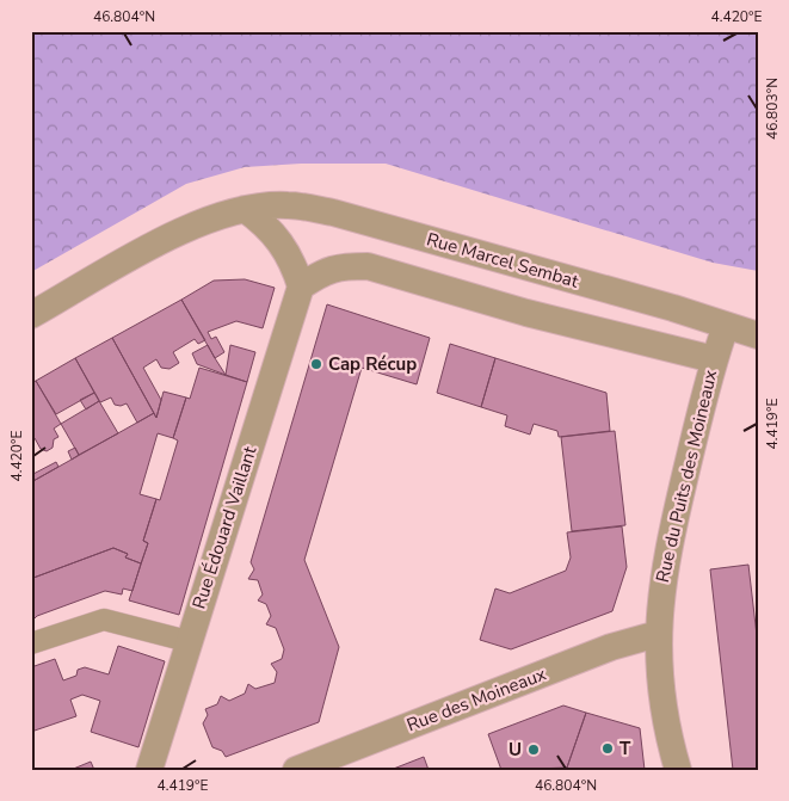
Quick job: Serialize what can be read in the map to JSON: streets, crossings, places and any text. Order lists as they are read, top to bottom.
{
  "streets": {
    "street": [
      "Rue Marcel Sembat",
      "Rue du Puits des Moineaux",
      "Rue Édouard Vaillant",
      "Rue des Moineaux"
    ]
  },
  "crossings": [
    ["Rue Marcel Sembat", "Rue du Puits des Moineaux"],
    ["Rue du Puits des Moineaux", "Rue des Moineaux"]
  ],
  "places": ["Cap Récup", "T", "U"],
  "coordinates": [
    "46.804°N",
    "4.420°E",
    "46.803°N",
    "4.419°E"
  ]
}
